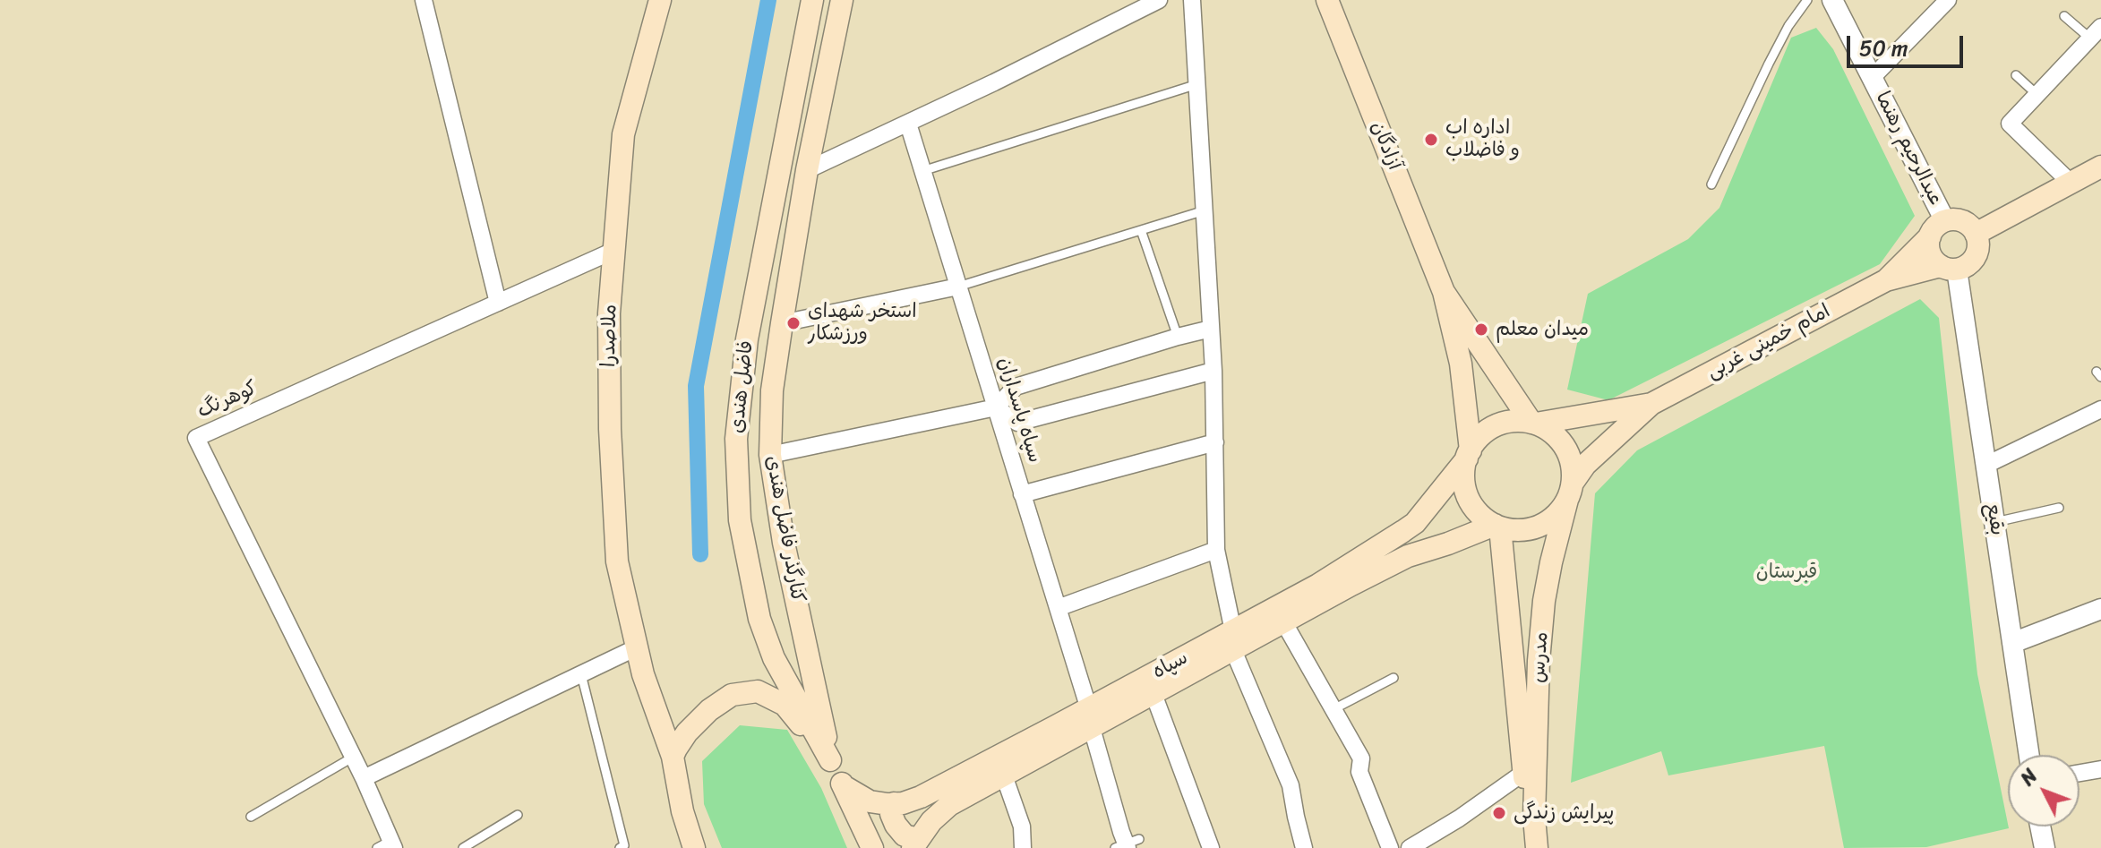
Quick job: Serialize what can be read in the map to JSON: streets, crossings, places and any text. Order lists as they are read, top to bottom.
{
  "streets": {
    "main road": [
      "آزادگان",
      "ملاصدرا",
      "امام خمینی غربی",
      "فاضل هندی",
      "کنارگذر فاضل هندی",
      "مدرس",
      "سپاه"
    ],
    "street": [
      "عبدالرحیم رهنما",
      "کوهرنگ",
      "سپاه پاسداران",
      "بقیع"
    ]
  },
  "crossings": [
    ["عبدالرحیم رهنما", "امام خمینی غربی"],
    ["عبدالرحیم رهنما", "بقیع"],
    ["ملاصدرا", "کوهرنگ"],
    ["امام خمینی غربی", "بقیع"],
    ["امام خمینی غربی", "مدرس"],
    ["امام خمینی غربی", "سپاه"],
    ["فاضل هندی", "کنارگذر فاضل هندی"],
    ["سپاه پاسداران", "سپاه"],
    ["مدرس", "سپاه"]
  ],
  "parks": ["قبرستان"],
  "places": [
    "اداره اب و فاضلاب",
    "استخر شهدای ورزشکار",
    "میدان معلم",
    "پیرایش زندگی"
  ],
  "scale_bar": "50 m",
  "north": "top left"
}
